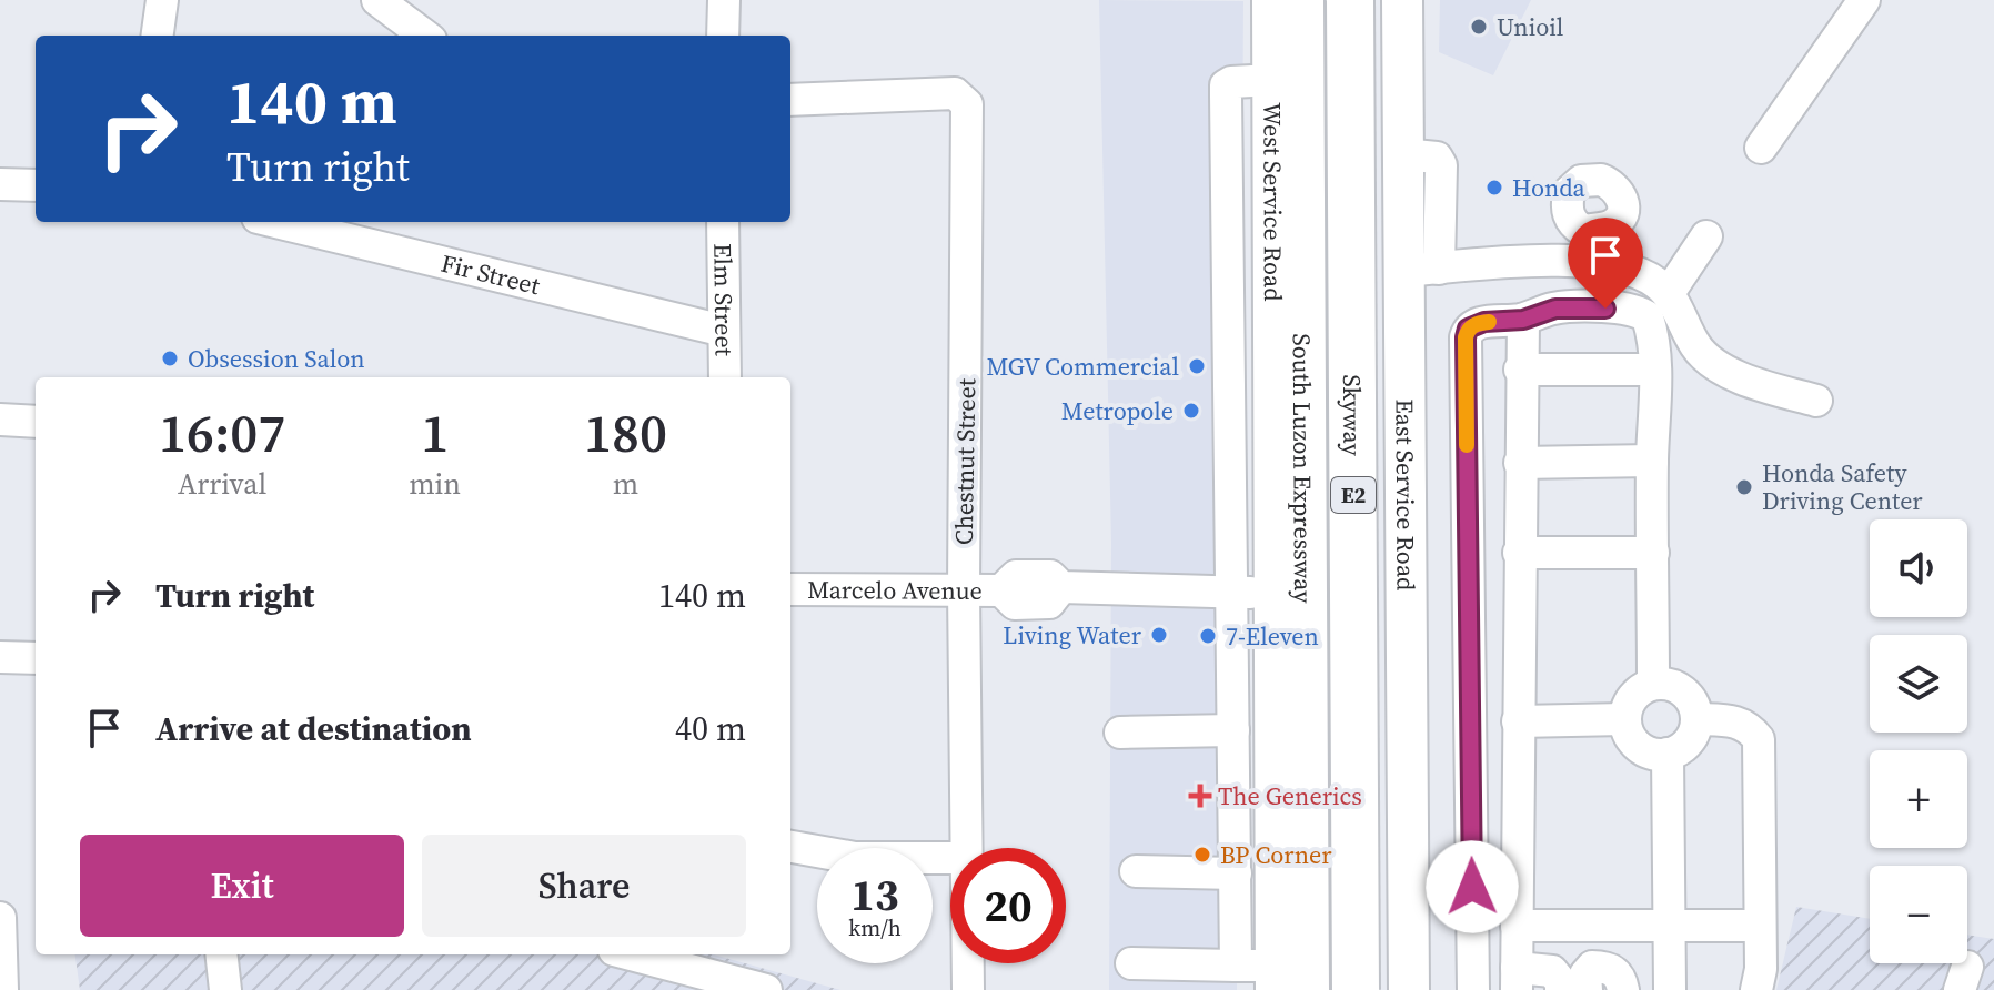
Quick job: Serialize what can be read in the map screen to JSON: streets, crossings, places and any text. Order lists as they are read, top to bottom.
{
  "streets": {
    "highway": ["Skyway", "South Luzon Expressway", "E2"],
    "main road": ["West Service Road", "East Service Road"],
    "street": [
      "Fir Street",
      "Elm Street",
      "Chestnut Street",
      "Marcelo Avenue"
    ]
  },
  "crossings": [
    ["West Service Road", "South Luzon Expressway"],
    ["West Service Road", "Marcelo Avenue"],
    ["Fir Street", "Elm Street"],
    ["Chestnut Street", "Marcelo Avenue"],
    ["South Luzon Expressway", "Marcelo Avenue"],
    ["E2", "Marcelo Avenue"]
  ],
  "places": {
    "other": [
      "Unioil",
      "Honda",
      "Obsession Salon",
      "MGV Commercial",
      "Metropole",
      "Honda Safety Driving Center",
      "Living Water",
      "7-Eleven",
      "BP Corner"
    ],
    "health": ["The Generics"]
  },
  "page": {
    "turn": ["140 m", "Turn right"],
    "eta": [
      "16:07",
      "Arrival",
      "1",
      "min",
      "180",
      "m"
    ],
    "map_buttons": ["+", "−"],
    "list": [
      {
        "name": "Turn right",
        "value": "140 m"
      },
      {
        "name": "Arrive at destination",
        "value": "40 m"
      }
    ],
    "buttons": ["Exit", "Share"],
    "speed": "13 km/h",
    "limit": "20"
  }
}
